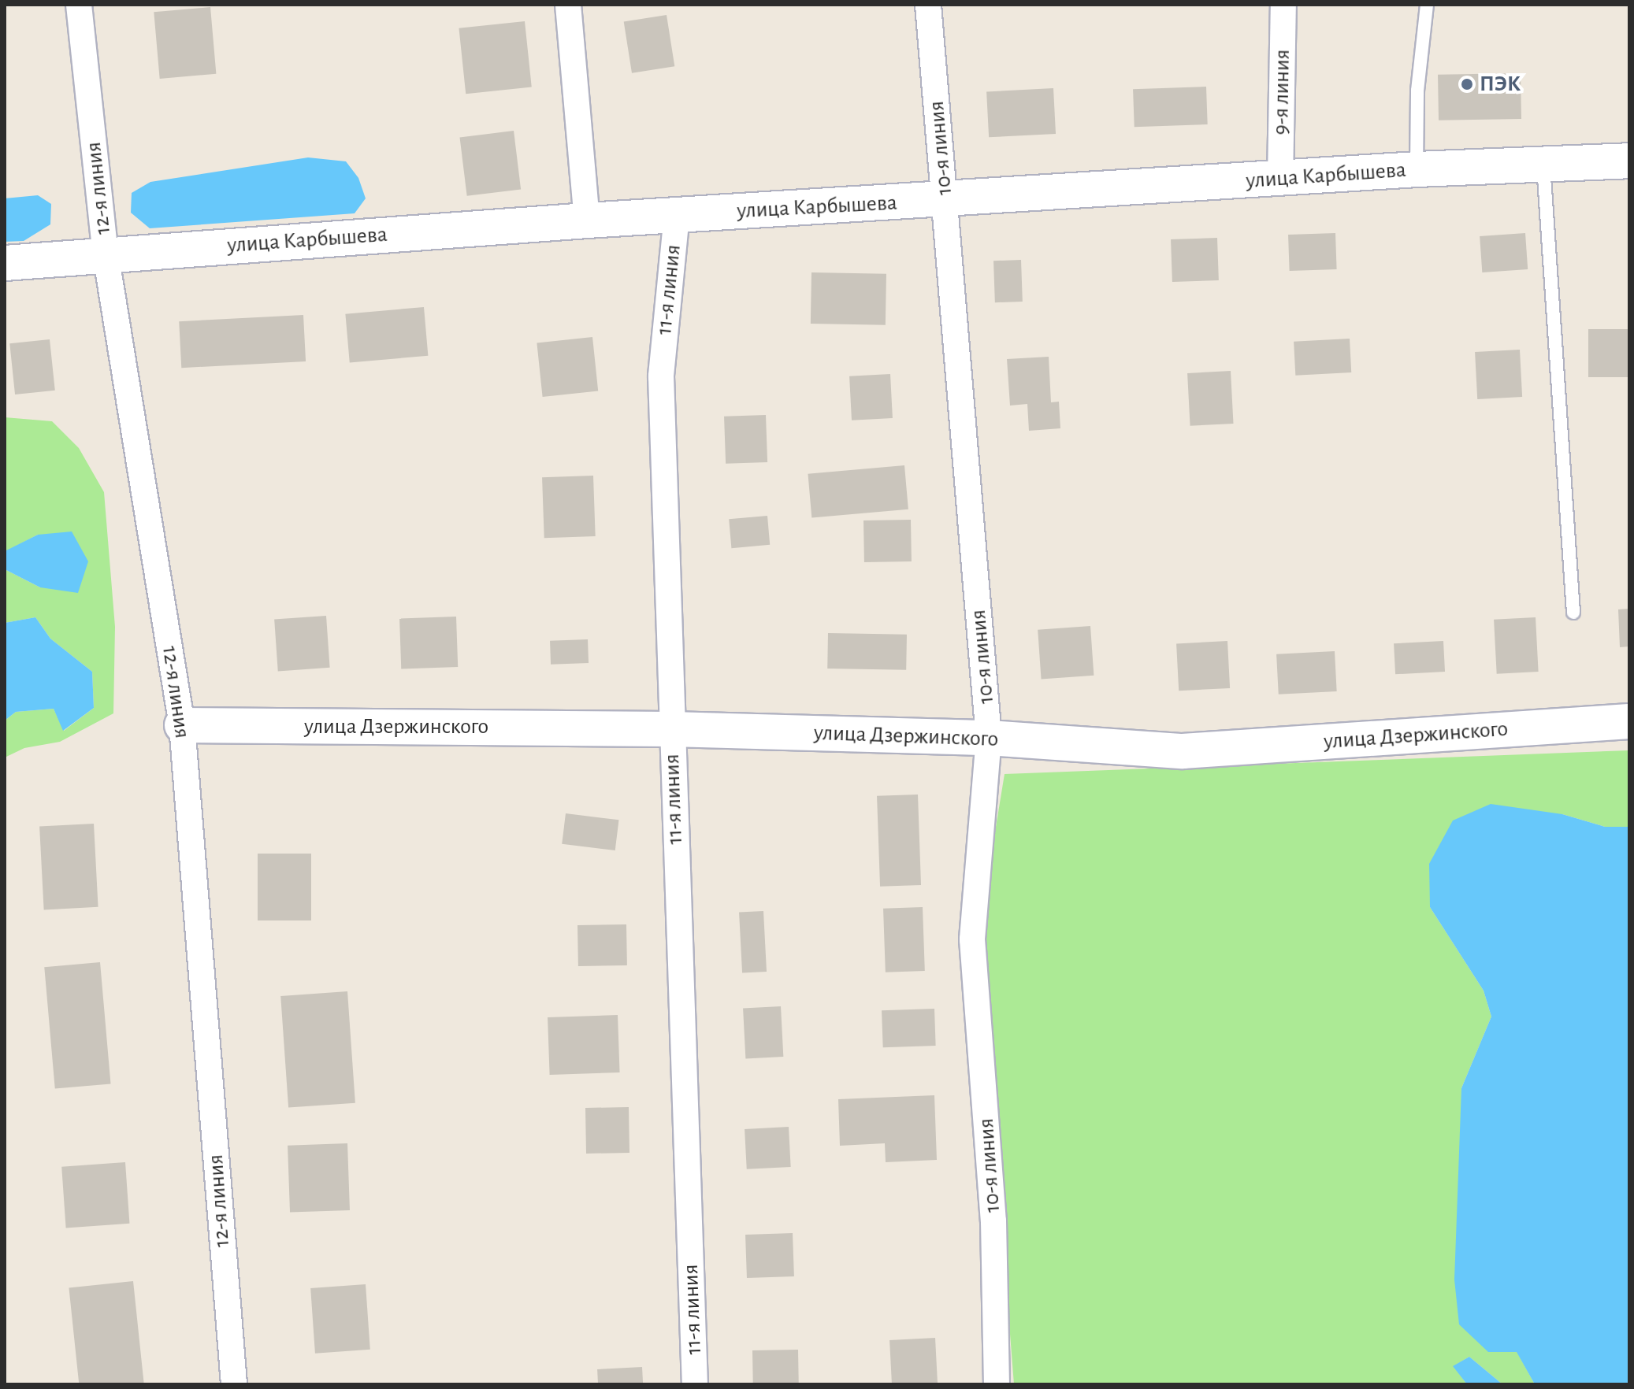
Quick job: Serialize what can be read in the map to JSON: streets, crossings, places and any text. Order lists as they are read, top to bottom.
{
  "streets": {
    "main road": ["улица Карбышева", "улица Дзержинского"],
    "street": [
      "9-я линия",
      "10-я линия",
      "12-я линия",
      "11-я линия"
    ]
  },
  "crossings": [
    ["9-я линия", "улица Карбышева"],
    ["10-я линия", "улица Карбышева"],
    ["10-я линия", "улица Дзержинского"],
    ["улица Карбышева", "12-я линия"],
    ["улица Карбышева", "11-я линия"],
    ["12-я линия", "улица Дзержинского"],
    ["11-я линия", "улица Дзержинского"]
  ],
  "places": ["ПЭК"]
}
